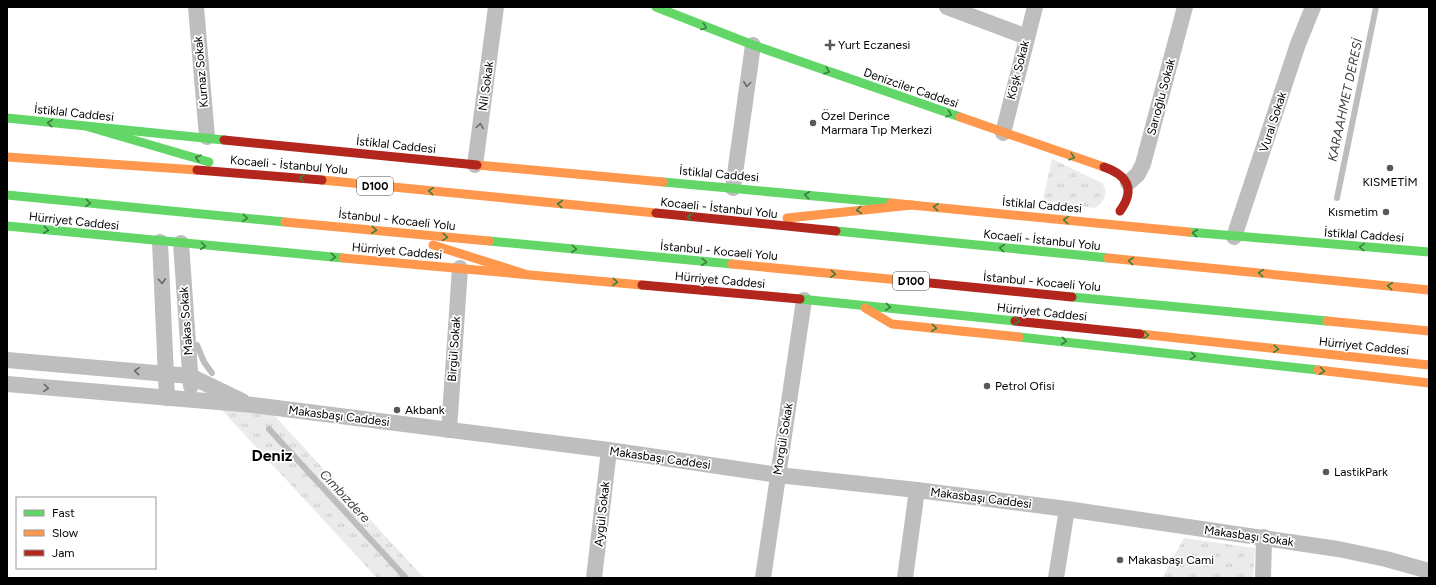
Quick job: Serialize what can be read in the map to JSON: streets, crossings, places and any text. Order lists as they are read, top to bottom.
{
  "streets": {
    "main road": [
      "Denizciler Caddesi",
      "İstiklal Caddesi",
      "Kocaeli - İstanbul Yolu",
      "D100",
      "İstanbul - Kocaeli Yolu",
      "Hürriyet Caddesi"
    ],
    "street": [
      "Köşk Sokak",
      "Kurnaz Sokak",
      "Nil Sokak",
      "Sarıoğlu Sokak",
      "Vural Sokak",
      "Makas Sokak",
      "Birgül Sokak",
      "Makasbaşı Caddesi",
      "Morgül Sokak",
      "Aygül Sokak",
      "Makasbaşı Sokak"
    ]
  },
  "crossings": [
    ["Köşk Sokak", "Denizciler Caddesi"],
    ["Kurnaz Sokak", "İstiklal Caddesi"],
    ["Nil Sokak", "İstiklal Caddesi"],
    ["Denizciler Caddesi", "Sarıoğlu Sokak"],
    ["İstiklal Caddesi", "Vural Sokak"],
    ["Hürriyet Caddesi", "Makas Sokak"],
    ["Hürriyet Caddesi", "Birgül Sokak"],
    ["Hürriyet Caddesi", "Morgül Sokak"],
    ["Makas Sokak", "Makasbaşı Caddesi"],
    ["Birgül Sokak", "Makasbaşı Caddesi"],
    ["Makasbaşı Caddesi", "Morgül Sokak"],
    ["Makasbaşı Caddesi", "Aygül Sokak"],
    ["Makasbaşı Caddesi", "Makasbaşı Sokak"]
  ],
  "one_way": [
    "Nil Sokak",
    "Denizciler Caddesi",
    "İstiklal Caddesi",
    "Kocaeli - İstanbul Yolu"
  ],
  "districts": ["Deniz"],
  "water": ["KARAAHMET DERESİ", "Cımbızdere"],
  "places": {
    "health": ["Yurt Eczanesi"],
    "other": [
      "Özel Derince Marmara Tıp Merkezi",
      "KISMETİM",
      "Kısmetim",
      "Petrol Ofisi",
      "Akbank",
      "LastikPark",
      "Makasbaşı Cami"
    ]
  },
  "legend": ["Fast", "Slow", "Jam"]
}
